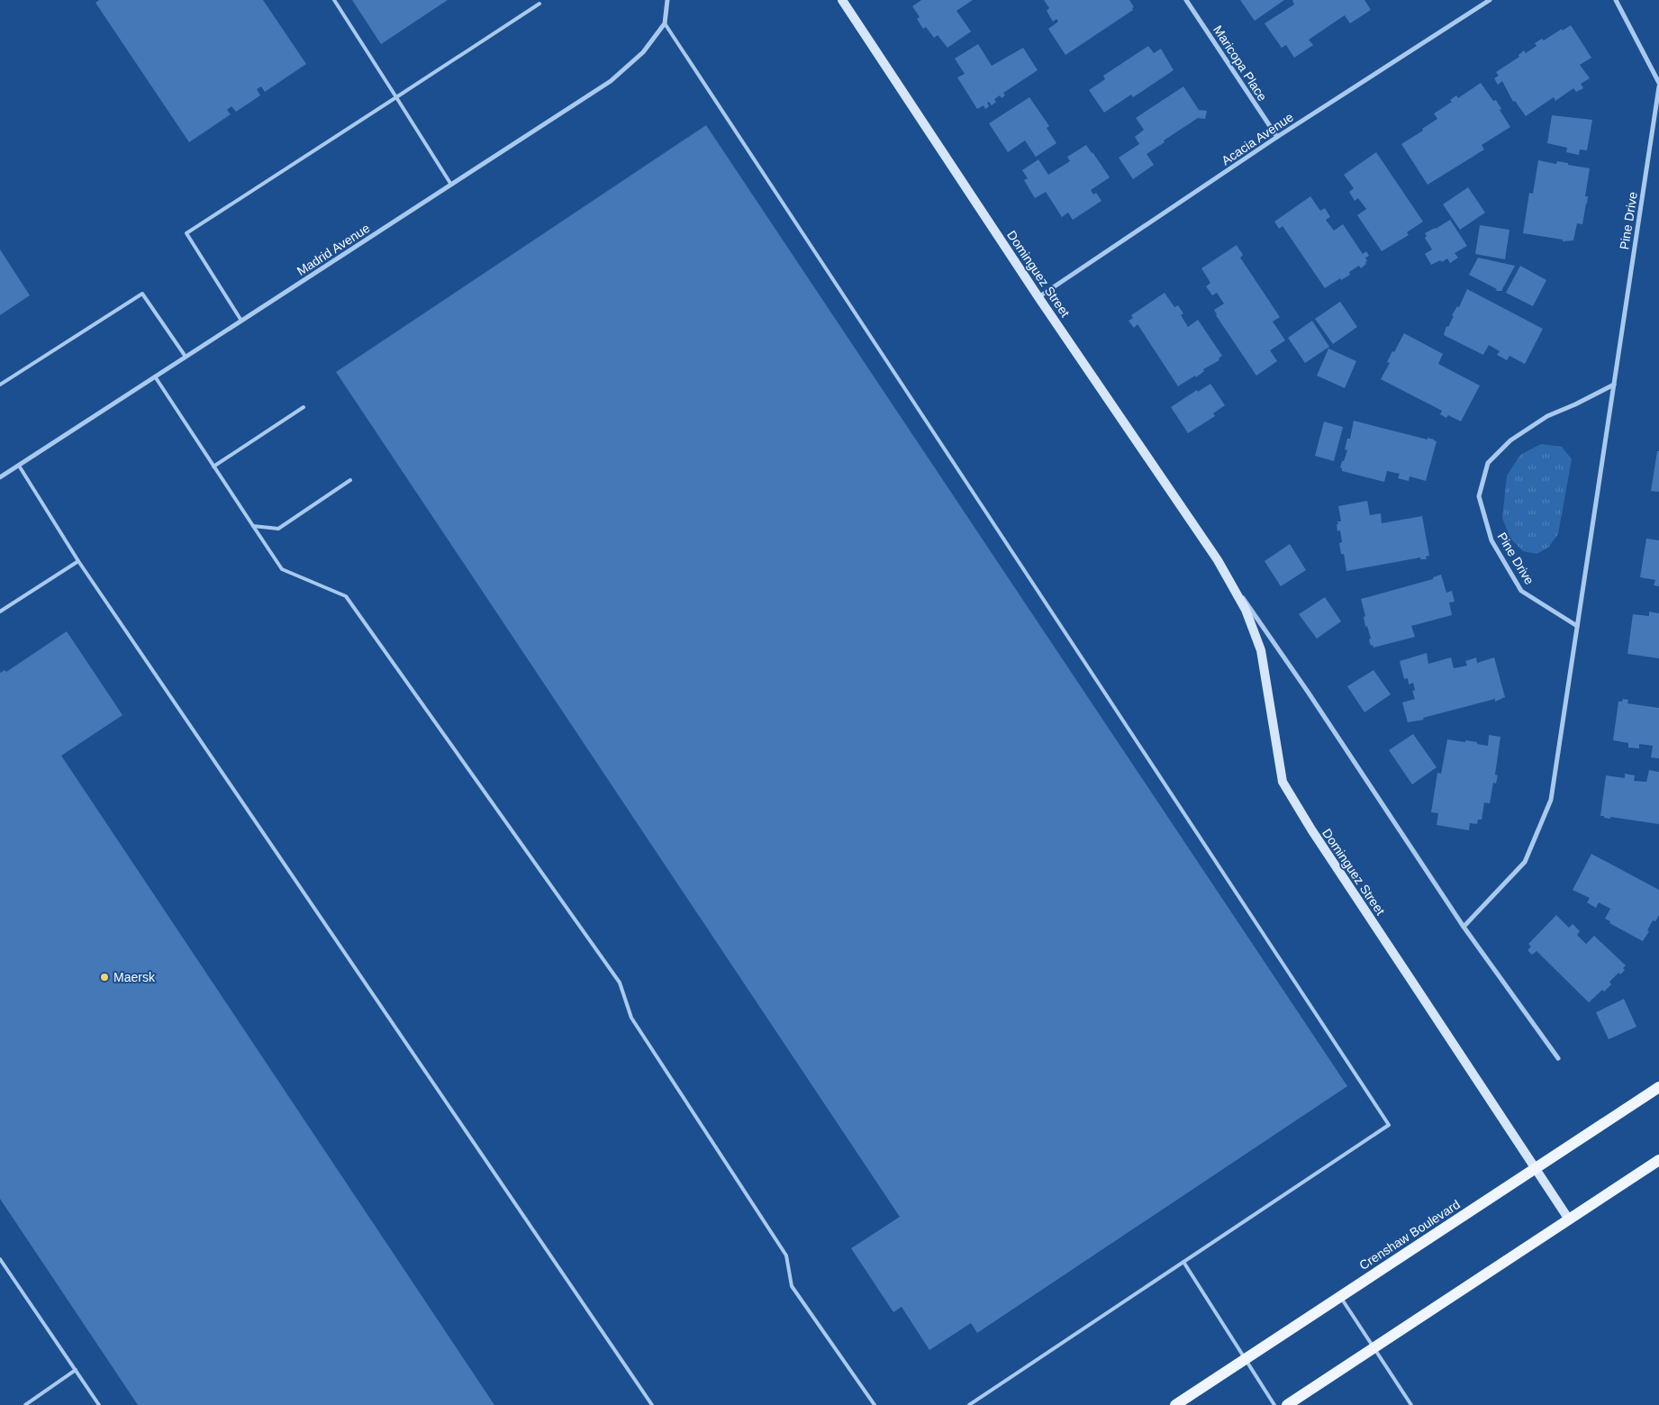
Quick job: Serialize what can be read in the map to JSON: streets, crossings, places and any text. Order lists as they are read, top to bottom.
{
  "streets": {
    "main road": ["Crenshaw Boulevard"],
    "street": [
      "Maricopa Place",
      "Acacia Avenue",
      "Pine Drive",
      "Madrid Avenue",
      "Dominguez Street"
    ]
  },
  "crossings": [
    ["Maricopa Place", "Acacia Avenue"],
    ["Acacia Avenue", "Dominguez Street"],
    ["Pine Drive", "Dominguez Street"],
    ["Dominguez Street", "Crenshaw Boulevard"]
  ],
  "places": ["Maersk"]
}
